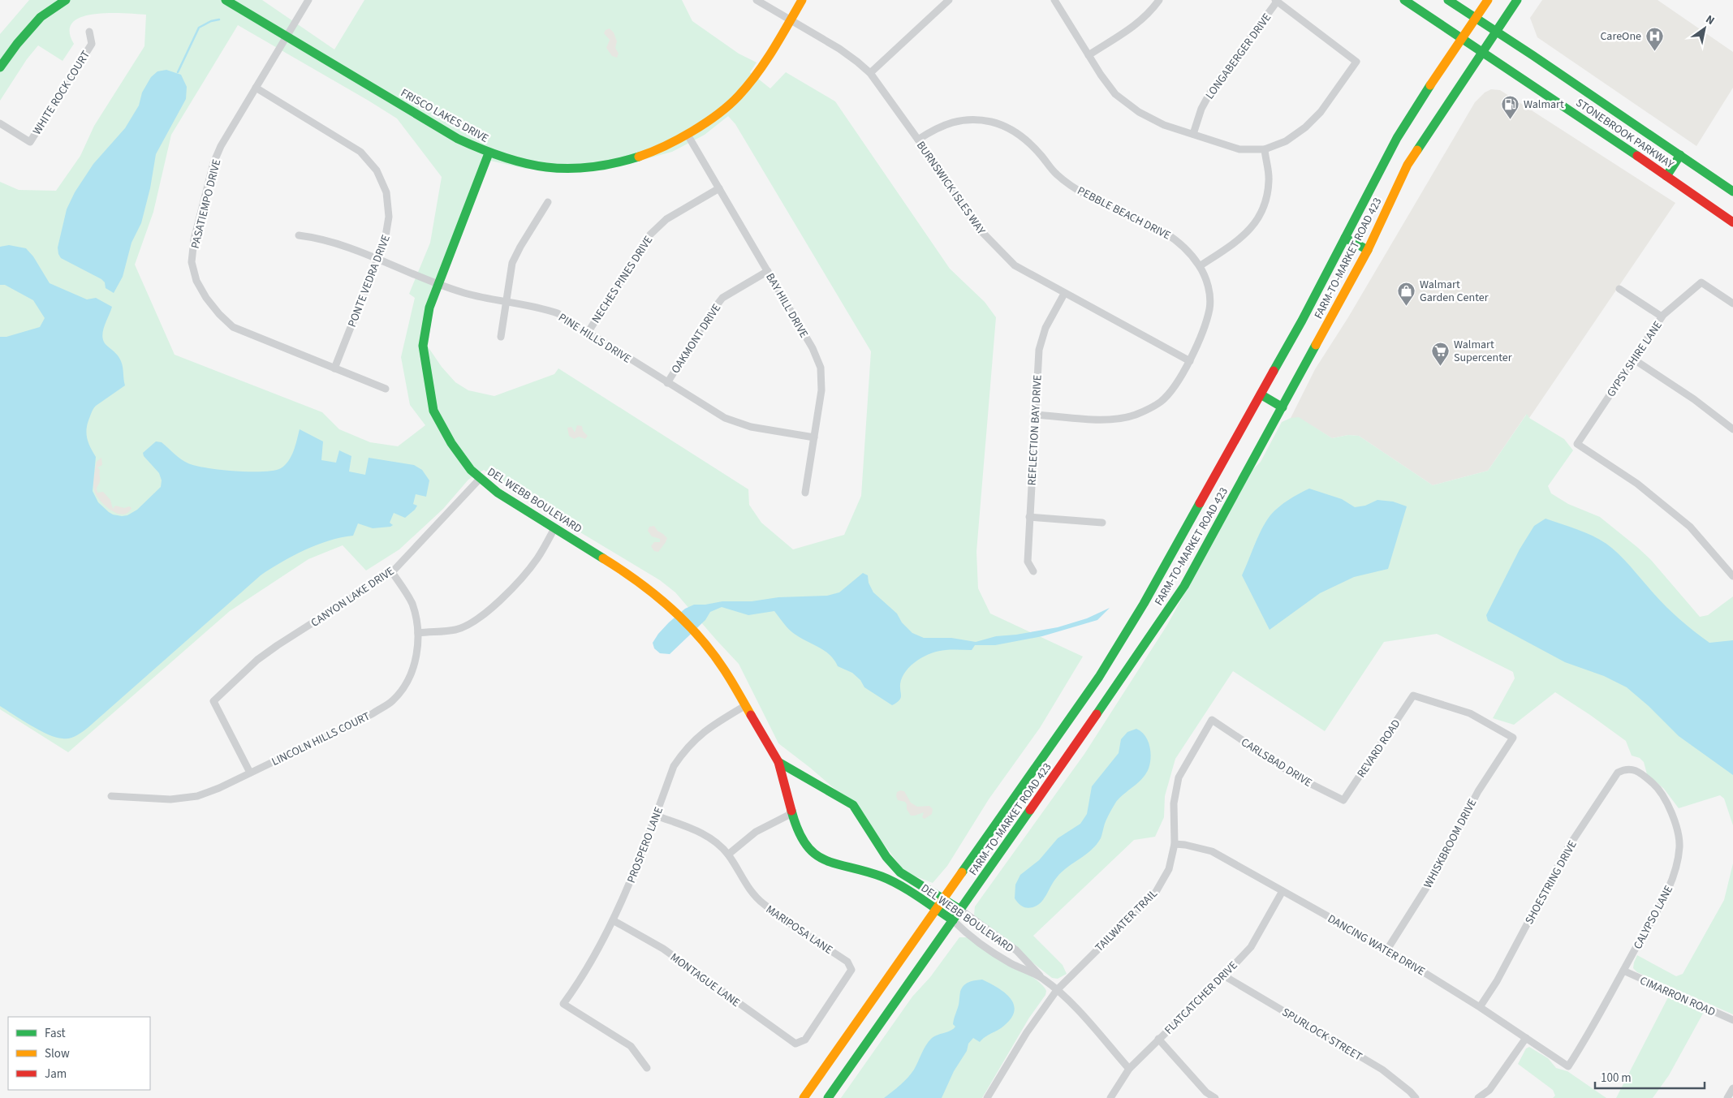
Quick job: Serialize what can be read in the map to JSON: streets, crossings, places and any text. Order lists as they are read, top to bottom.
{
  "streets": {
    "main road": [
      "FRISCO LAKES DRIVE",
      "STONEBROOK PARKWAY",
      "FARM-TO-MARKET ROAD 423",
      "DEL WEBB BOULEVARD"
    ],
    "street": [
      "LONGABERGER DRIVE",
      "WHITE ROCK COURT",
      "BURNSWICK ISLES WAY",
      "PASATIEMPO DRIVE",
      "PEBBLE BEACH DRIVE",
      "NECHES PINES DRIVE",
      "PONTE VEDRA DRIVE",
      "BAY HILL DRIVE",
      "PINE HILLS DRIVE",
      "OAKMONT DRIVE",
      "GYPSY SHIRE LANE",
      "REFLECTION BAY DRIVE",
      "CANYON LAKE DRIVE",
      "LINCOLN HILLS COURT",
      "REVARD ROAD",
      "CARLSBAD DRIVE",
      "WHISKBROOM DRIVE",
      "PROSPERO LANE",
      "SHOESTRING DRIVE",
      "CALYPSO LANE",
      "TAILWATER TRAIL",
      "MARIPOSA LANE",
      "DANCING WATER DRIVE",
      "MONTAGUE LANE",
      "CIMARRON ROAD",
      "FLATCATCHER DRIVE",
      "SPURLOCK STREET"
    ]
  },
  "crossings": [
    ["FRISCO LAKES DRIVE", "BURNSWICK ISLES WAY"],
    ["FRISCO LAKES DRIVE", "PASATIEMPO DRIVE"],
    ["FRISCO LAKES DRIVE", "BAY HILL DRIVE"],
    ["FRISCO LAKES DRIVE", "DEL WEBB BOULEVARD"],
    ["STONEBROOK PARKWAY", "FARM-TO-MARKET ROAD 423"],
    ["BURNSWICK ISLES WAY", "PEBBLE BEACH DRIVE"],
    ["BURNSWICK ISLES WAY", "REFLECTION BAY DRIVE"],
    ["PASATIEMPO DRIVE", "PONTE VEDRA DRIVE"],
    ["PEBBLE BEACH DRIVE", "REFLECTION BAY DRIVE"],
    ["FARM-TO-MARKET ROAD 423", "DEL WEBB BOULEVARD"],
    ["NECHES PINES DRIVE", "BAY HILL DRIVE"],
    ["NECHES PINES DRIVE", "PINE HILLS DRIVE"],
    ["PONTE VEDRA DRIVE", "PINE HILLS DRIVE"],
    ["BAY HILL DRIVE", "PINE HILLS DRIVE"],
    ["BAY HILL DRIVE", "OAKMONT DRIVE"],
    ["PINE HILLS DRIVE", "OAKMONT DRIVE"],
    ["PINE HILLS DRIVE", "DEL WEBB BOULEVARD"],
    ["DEL WEBB BOULEVARD", "CANYON LAKE DRIVE"],
    ["DEL WEBB BOULEVARD", "PROSPERO LANE"],
    ["DEL WEBB BOULEVARD", "TAILWATER TRAIL"],
    ["DEL WEBB BOULEVARD", "FLATCATCHER DRIVE"],
    ["CANYON LAKE DRIVE", "LINCOLN HILLS COURT"],
    ["REVARD ROAD", "CARLSBAD DRIVE"],
    ["REVARD ROAD", "WHISKBROOM DRIVE"],
    ["CARLSBAD DRIVE", "TAILWATER TRAIL"],
    ["WHISKBROOM DRIVE", "DANCING WATER DRIVE"],
    ["PROSPERO LANE", "MARIPOSA LANE"],
    ["PROSPERO LANE", "MONTAGUE LANE"],
    ["SHOESTRING DRIVE", "CALYPSO LANE"],
    ["SHOESTRING DRIVE", "DANCING WATER DRIVE"],
    ["CALYPSO LANE", "DANCING WATER DRIVE"],
    ["CALYPSO LANE", "CIMARRON ROAD"],
    ["TAILWATER TRAIL", "DANCING WATER DRIVE"],
    ["MARIPOSA LANE", "MONTAGUE LANE"],
    ["DANCING WATER DRIVE", "FLATCATCHER DRIVE"],
    ["FLATCATCHER DRIVE", "SPURLOCK STREET"]
  ],
  "places": {
    "hospital": ["CareOne"],
    "fuel station": ["Walmart"],
    "shop": ["Walmart Garden Center"],
    "supermarket": ["Walmart Supercenter"]
  },
  "legend": ["Fast", "Slow", "Jam"],
  "scale_bar": "100 m",
  "north": "top right"
}
